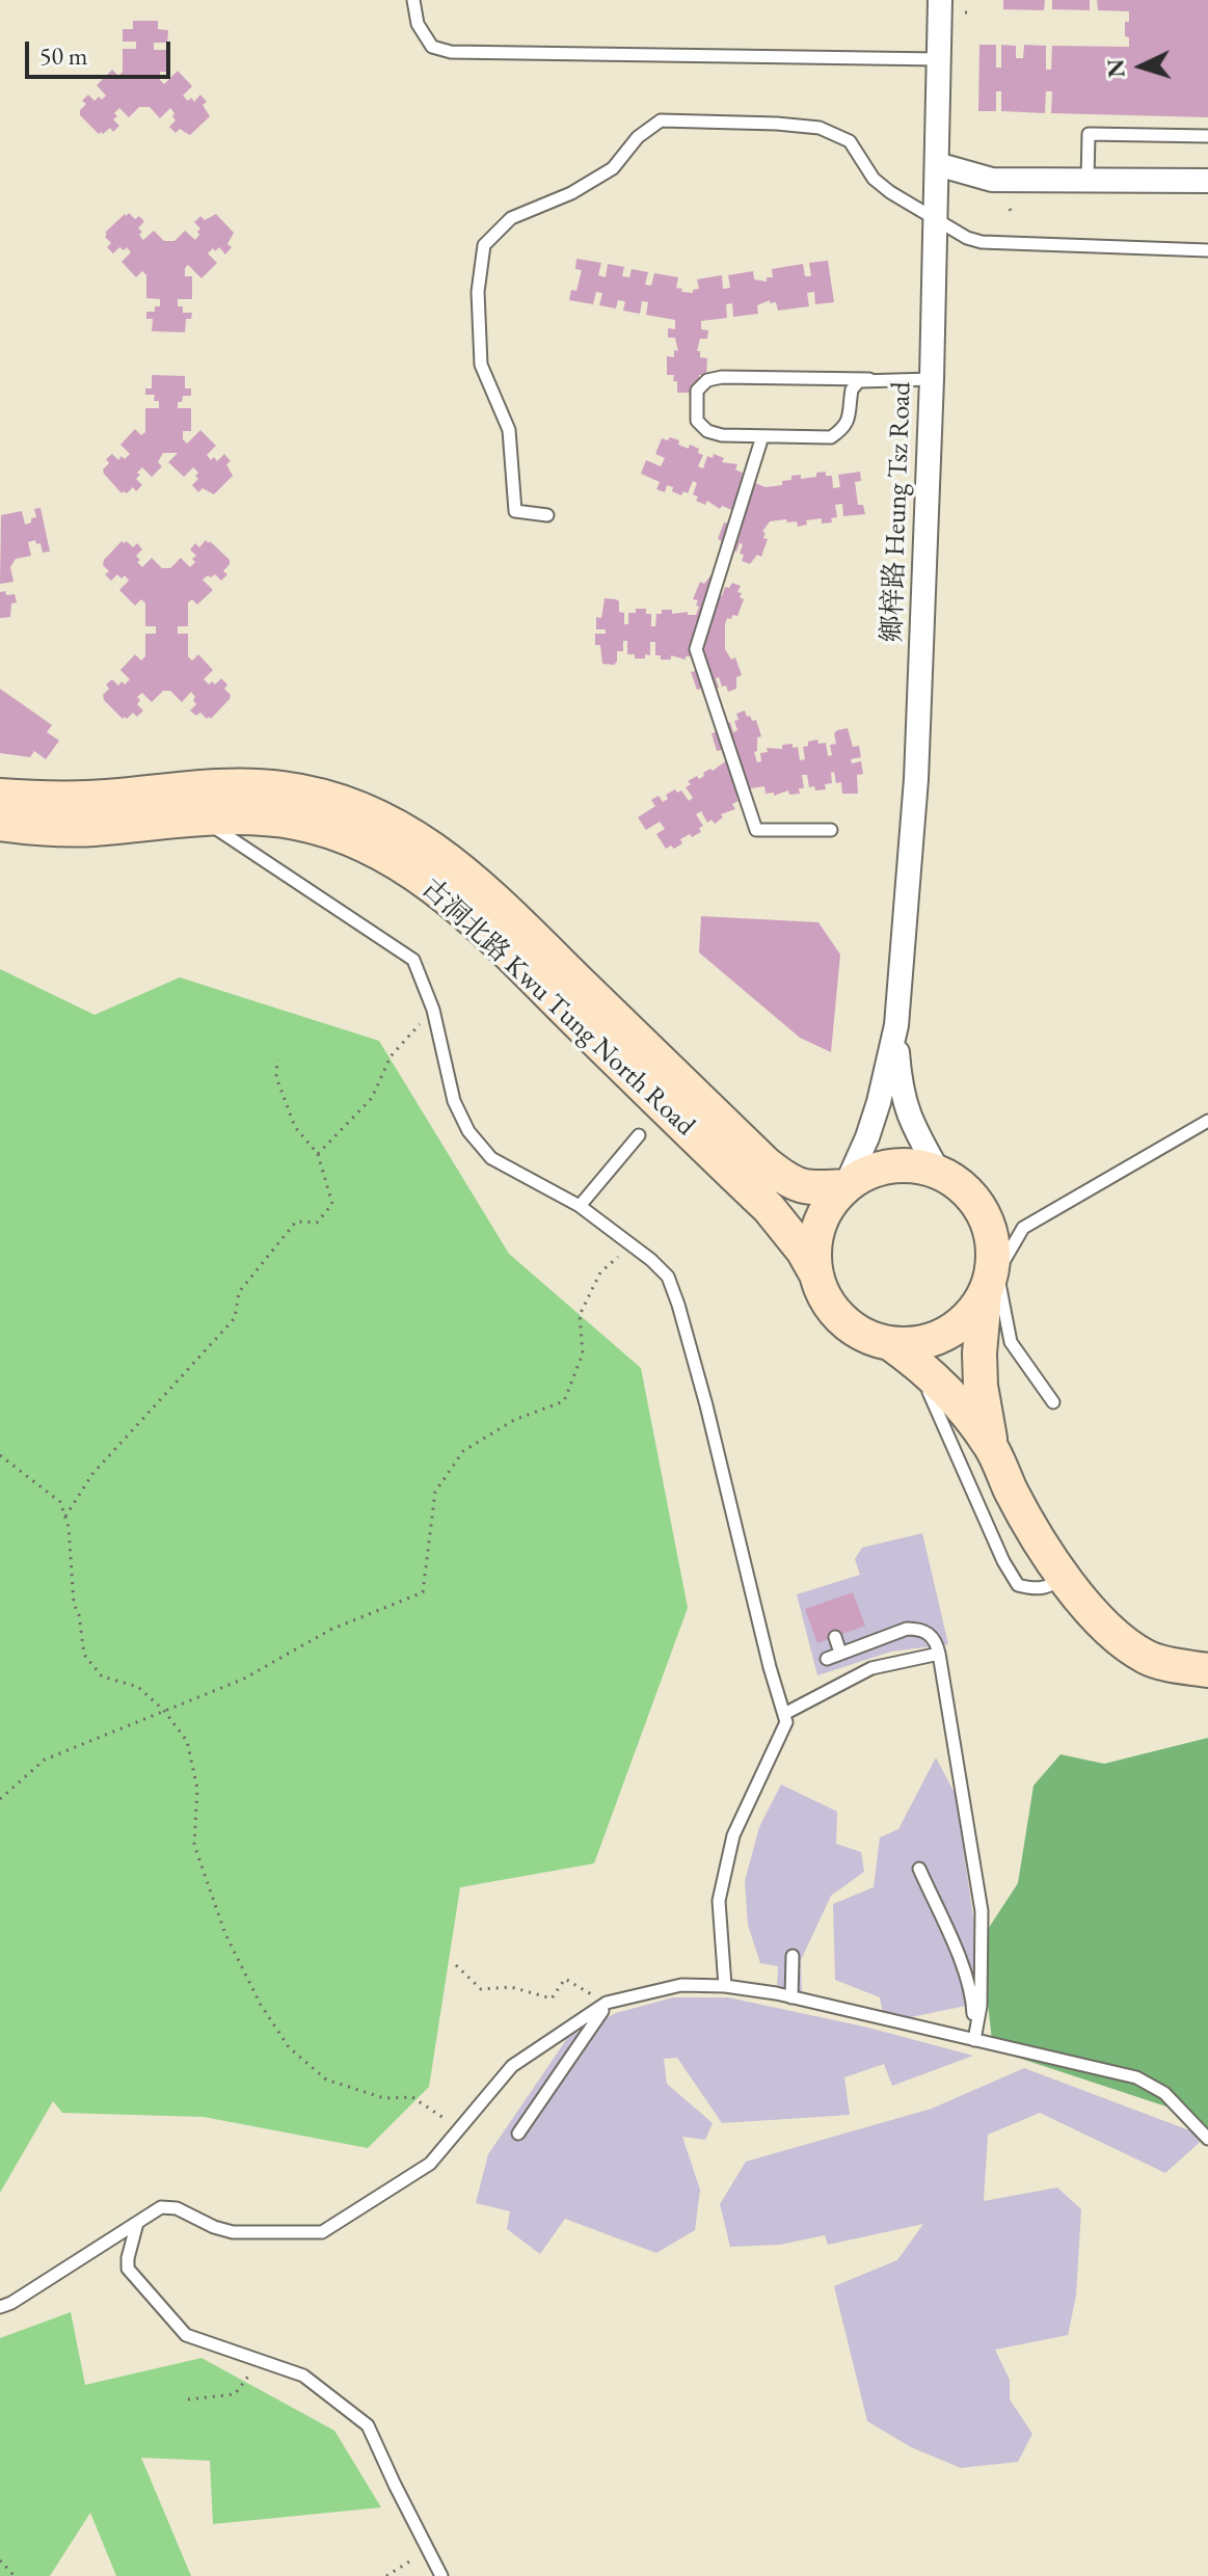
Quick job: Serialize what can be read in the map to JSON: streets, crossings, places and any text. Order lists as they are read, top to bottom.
{
  "streets": {
    "main road": ["古洞北路 Kwu Tung North Road"],
    "street": ["鄉梓路 Heung Tsz Road"]
  },
  "crossings": [
    ["鄉梓路 Heung Tsz Road", "古洞北路 Kwu Tung North Road"]
  ],
  "scale_bar": "50 m",
  "north": "left"
}
